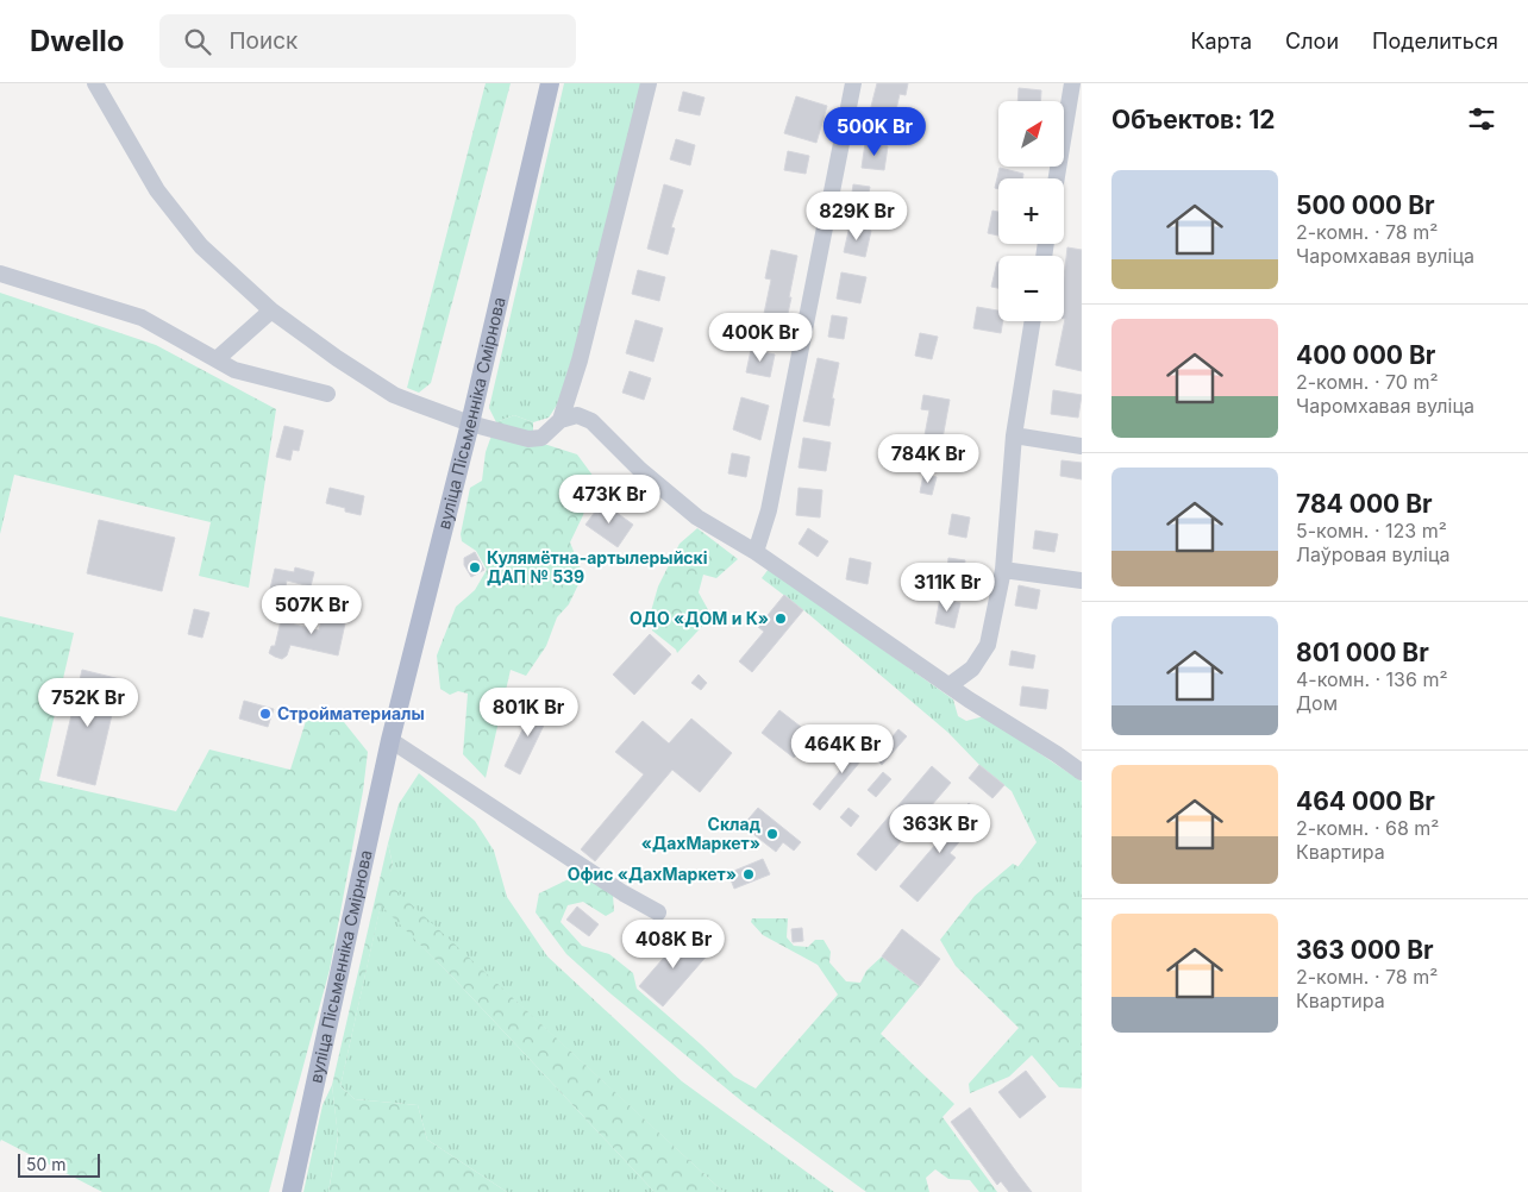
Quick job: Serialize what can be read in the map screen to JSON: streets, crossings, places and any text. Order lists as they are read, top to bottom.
{
  "streets": {
    "main road": ["вуліца Пісьменніка Смірнова"]
  },
  "places": [
    "Кулямётна-артылерыйскі ДАП № 539",
    "ОДО «ДОМ и К»",
    "Стройматериалы",
    "Склад «ДахМаркет»",
    "Офис «ДахМаркет»"
  ],
  "scale_bar": "50 m",
  "north": "top right",
  "page": {
    "header": "Dwello",
    "search": "Поиск",
    "nav": ["Карта", "Слои", "Поделиться"],
    "heading": "Объектов: 12",
    "map_buttons": ["+", "−"],
    "price": [
      "500K Br",
      "829K Br",
      "400K Br",
      "784K Br",
      "473K Br",
      "311K Br",
      "507K Br",
      "752K Br",
      "801K Br",
      "464K Br",
      "363K Br",
      "408K Br"
    ],
    "list": [
      {
        "name": "500 000 Br",
        "note": "2-комн. · 78 m² · Чаромхавая вуліца"
      },
      {
        "name": "400 000 Br",
        "note": "2-комн. · 70 m² · Чаромхавая вуліца"
      },
      {
        "name": "784 000 Br",
        "note": "5-комн. · 123 m² · Лаўровая вуліца"
      },
      {
        "name": "801 000 Br",
        "note": "4-комн. · 136 m² · Дом"
      },
      {
        "name": "464 000 Br",
        "note": "2-комн. · 68 m² · Квартира"
      },
      {
        "name": "363 000 Br",
        "note": "2-комн. · 78 m² · Квартира"
      }
    ],
    "scale": "50 m"
  }
}
